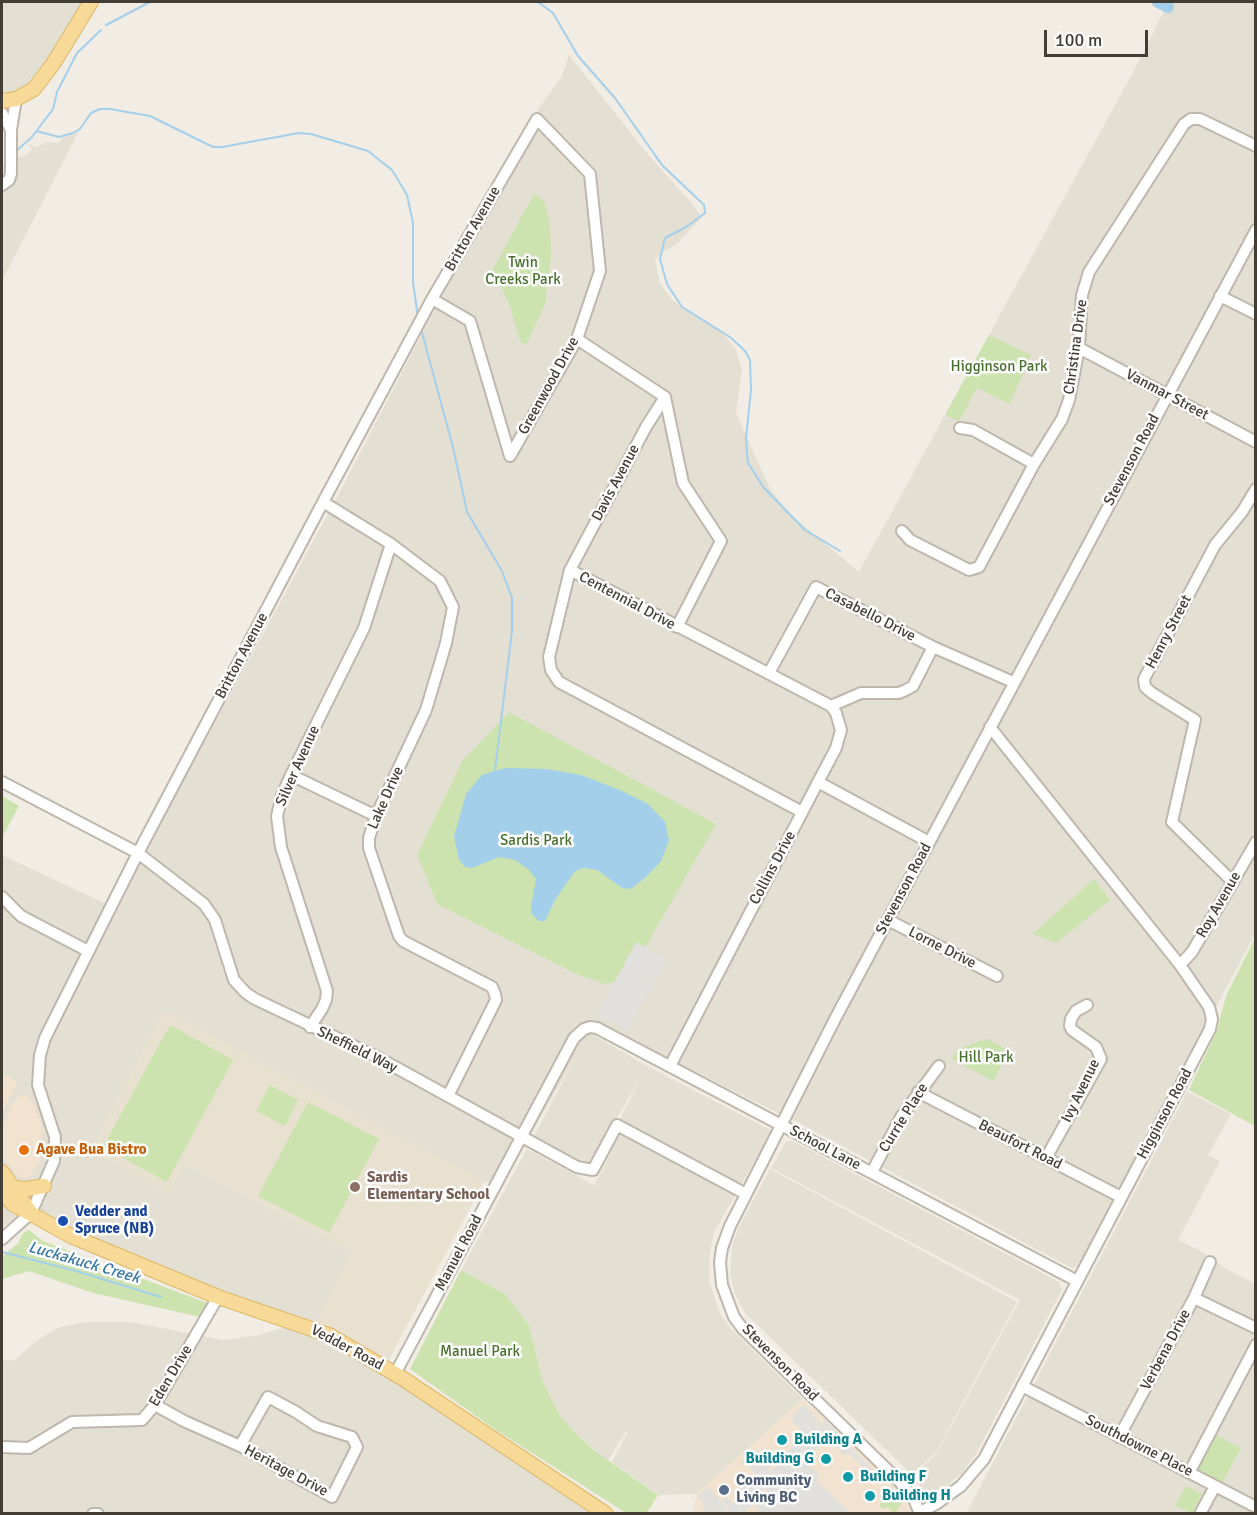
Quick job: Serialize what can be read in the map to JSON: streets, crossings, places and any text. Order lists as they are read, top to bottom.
{
  "streets": {
    "main road": ["Vedder Road"],
    "street": [
      "Britton Avenue",
      "Christina Drive",
      "Greenwood Drive",
      "Vanmar Street",
      "Stevenson Road",
      "Davis Avenue",
      "Centennial Drive",
      "Casabello Drive",
      "Henry Street",
      "Silver Avenue",
      "Lake Drive",
      "Collins Drive",
      "Roy Avenue",
      "Lorne Drive",
      "Sheffield Way",
      "Ivy Avenue",
      "Higginson Road",
      "Currie Place",
      "Beaufort Road",
      "School Lane",
      "Manuel Road",
      "Verbena Drive",
      "Eden Drive",
      "Southdowne Place",
      "Heritage Drive"
    ]
  },
  "crossings": [
    ["Britton Avenue", "Greenwood Drive"],
    ["Britton Avenue", "Lake Drive"],
    ["Britton Avenue", "Sheffield Way"],
    ["Britton Avenue", "Vedder Road"],
    ["Christina Drive", "Vanmar Street"],
    ["Vanmar Street", "Stevenson Road"],
    ["Stevenson Road", "Casabello Drive"],
    ["Stevenson Road", "Lorne Drive"],
    ["Stevenson Road", "Sheffield Way"],
    ["Stevenson Road", "Higginson Road"],
    ["Stevenson Road", "School Lane"],
    ["Davis Avenue", "Centennial Drive"],
    ["Centennial Drive", "Casabello Drive"],
    ["Centennial Drive", "Collins Drive"],
    ["Henry Street", "Roy Avenue"],
    ["Silver Avenue", "Lake Drive"],
    ["Silver Avenue", "Sheffield Way"],
    ["Lake Drive", "Sheffield Way"],
    ["Collins Drive", "School Lane"],
    ["Roy Avenue", "Higginson Road"],
    ["Sheffield Way", "Manuel Road"],
    ["Ivy Avenue", "Beaufort Road"],
    ["Higginson Road", "Beaufort Road"],
    ["Higginson Road", "School Lane"],
    ["Higginson Road", "Southdowne Place"],
    ["Currie Place", "Beaufort Road"],
    ["Currie Place", "School Lane"],
    ["School Lane", "Manuel Road"],
    ["Manuel Road", "Vedder Road"],
    ["Vedder Road", "Eden Drive"],
    ["Verbena Drive", "Southdowne Place"],
    ["Eden Drive", "Heritage Drive"]
  ],
  "water": ["Luckakuck Creek"],
  "parks": [
    "Twin Creeks Park",
    "Higginson Park",
    "Sardis Park",
    "Hill Park",
    "Manuel Park"
  ],
  "places": [
    "Agave Bua Bistro",
    "Sardis Elementary School",
    "Vedder and Spruce (NB)",
    "Building A",
    "Building G",
    "Building F",
    "Community Living BC",
    "Building H"
  ],
  "scale_bar": "100 m"
}
